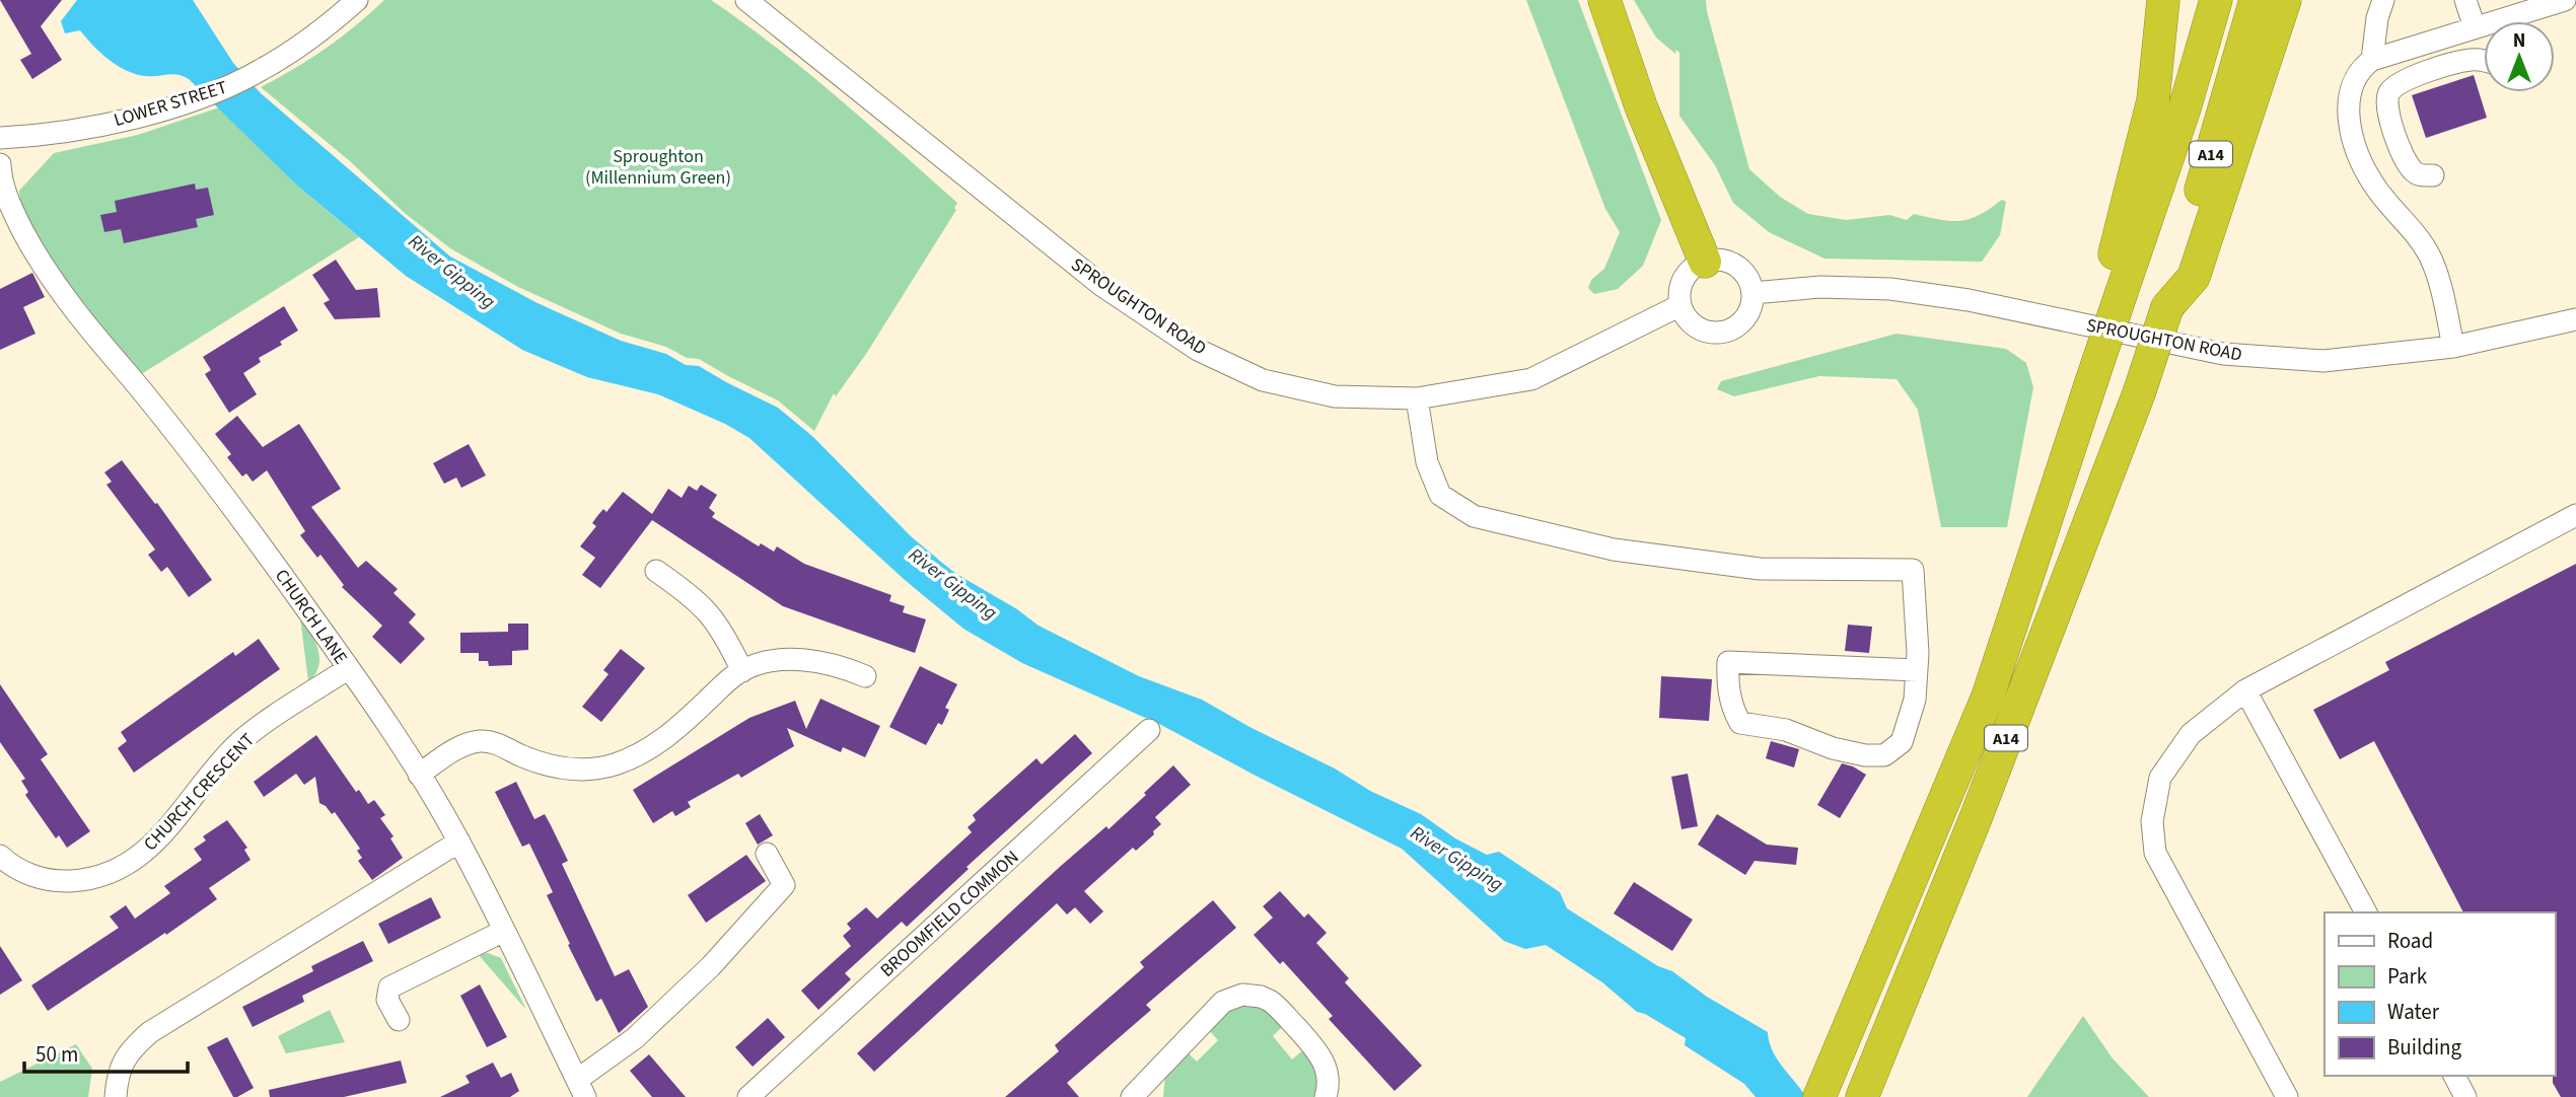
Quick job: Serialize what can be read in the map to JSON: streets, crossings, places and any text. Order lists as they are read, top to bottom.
{
  "streets": {
    "highway": ["A14"],
    "street": [
      "LOWER STREET",
      "SPROUGHTON ROAD",
      "CHURCH LANE",
      "CHURCH CRESCENT",
      "BROOMFIELD COMMON"
    ]
  },
  "crossings": [
    ["CHURCH LANE", "CHURCH CRESCENT"]
  ],
  "water": ["River Gipping"],
  "parks": ["Sproughton (Millennium Green)"],
  "legend": [
    "Road",
    "Park",
    "Water",
    "Building"
  ],
  "scale_bar": "50 m",
  "north": "top"
}
